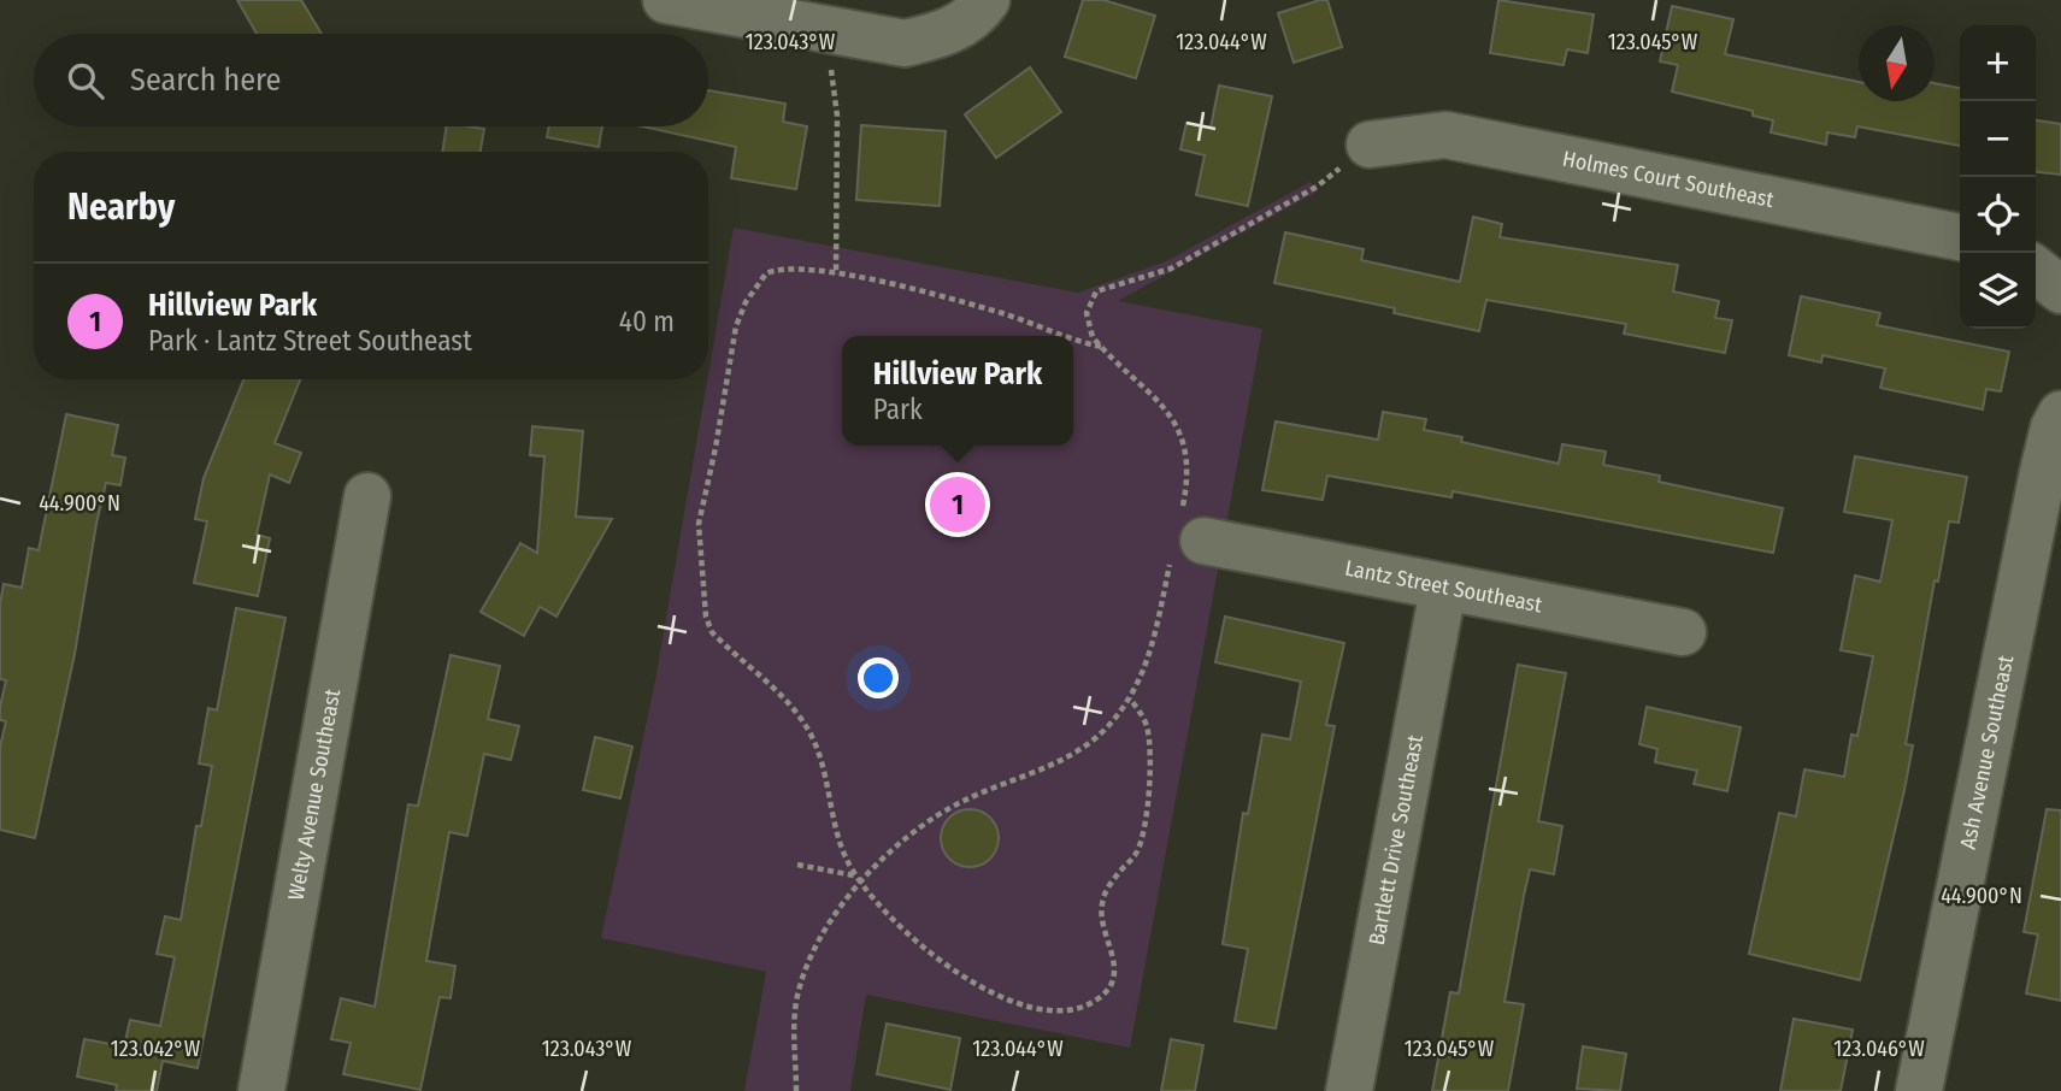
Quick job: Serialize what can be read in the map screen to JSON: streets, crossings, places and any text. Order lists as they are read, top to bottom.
{
  "streets": {
    "street": [
      "Holmes Court Southeast",
      "Lantz Street Southeast",
      "Ash Avenue Southeast",
      "Welty Avenue Southeast",
      "Bartlett Drive Southeast"
    ]
  },
  "crossings": [
    ["Lantz Street Southeast", "Bartlett Drive Southeast"]
  ],
  "north": "bottom",
  "page": {
    "map_buttons": ["+", "−"],
    "search": "Search here",
    "heading": "Nearby",
    "list": [
      {
        "mark": "1",
        "name": "Hillview Park",
        "note": "Park · Lantz Street Southeast",
        "value": "40 m"
      }
    ],
    "popup": ["Hillview Park", "Park"],
    "pins": "1"
  },
  "coordinates": [
    "123.043°W",
    "123.044°W",
    "123.045°W",
    "44.900°N",
    "123.042°W",
    "123.046°W"
  ]
}
